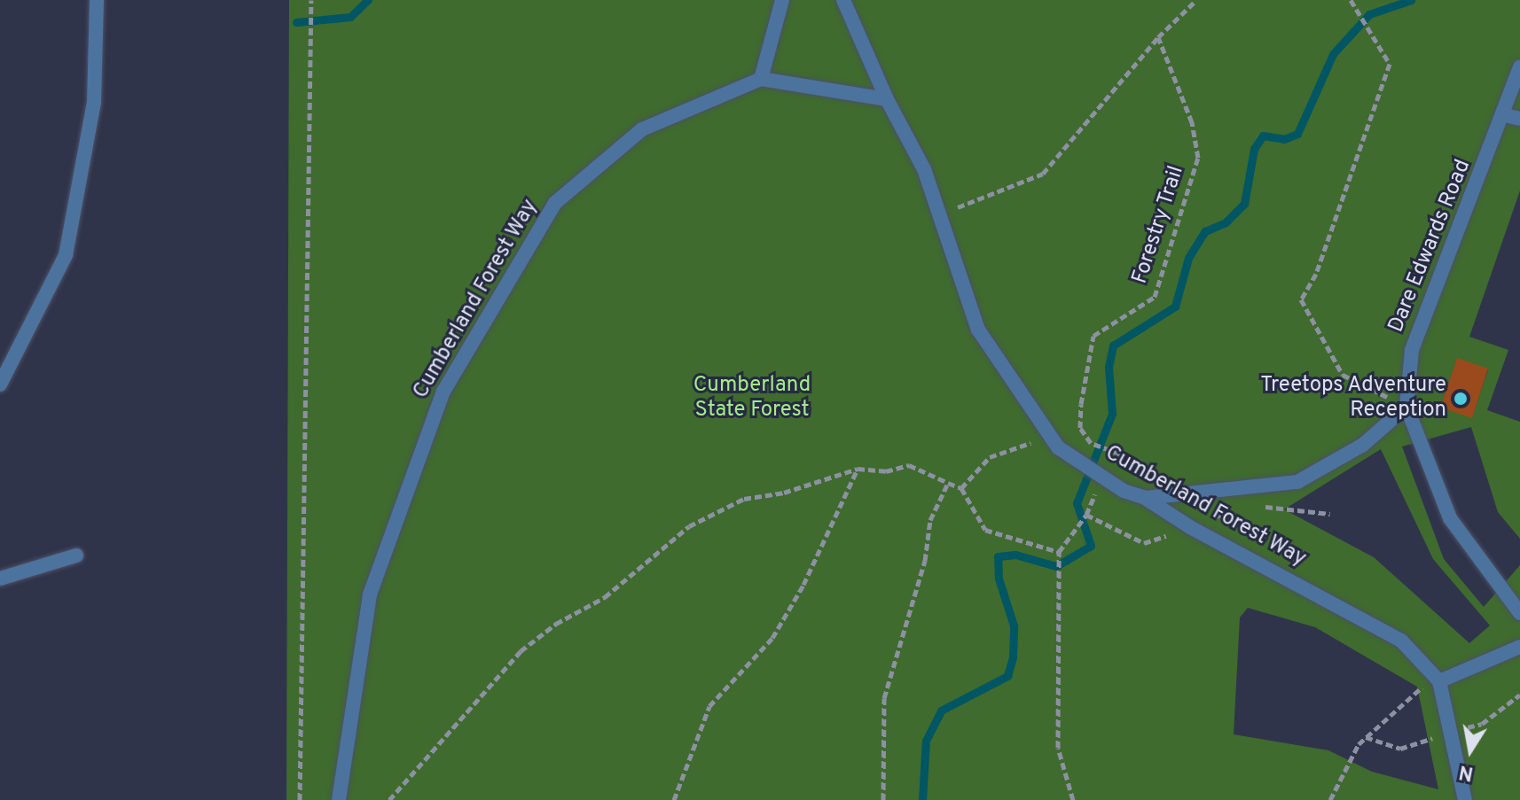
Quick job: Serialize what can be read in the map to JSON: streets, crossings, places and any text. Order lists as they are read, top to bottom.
{
  "streets": {
    "street": ["Dare Edwards Road", "Cumberland Forest Way"],
    "path": ["Forestry Trail"]
  },
  "crossings": [
    ["Forestry Trail", "Cumberland Forest Way"]
  ],
  "parks": ["Cumberland State Forest"],
  "places": ["Treetops Adventure Reception"],
  "north": "bottom"
}
